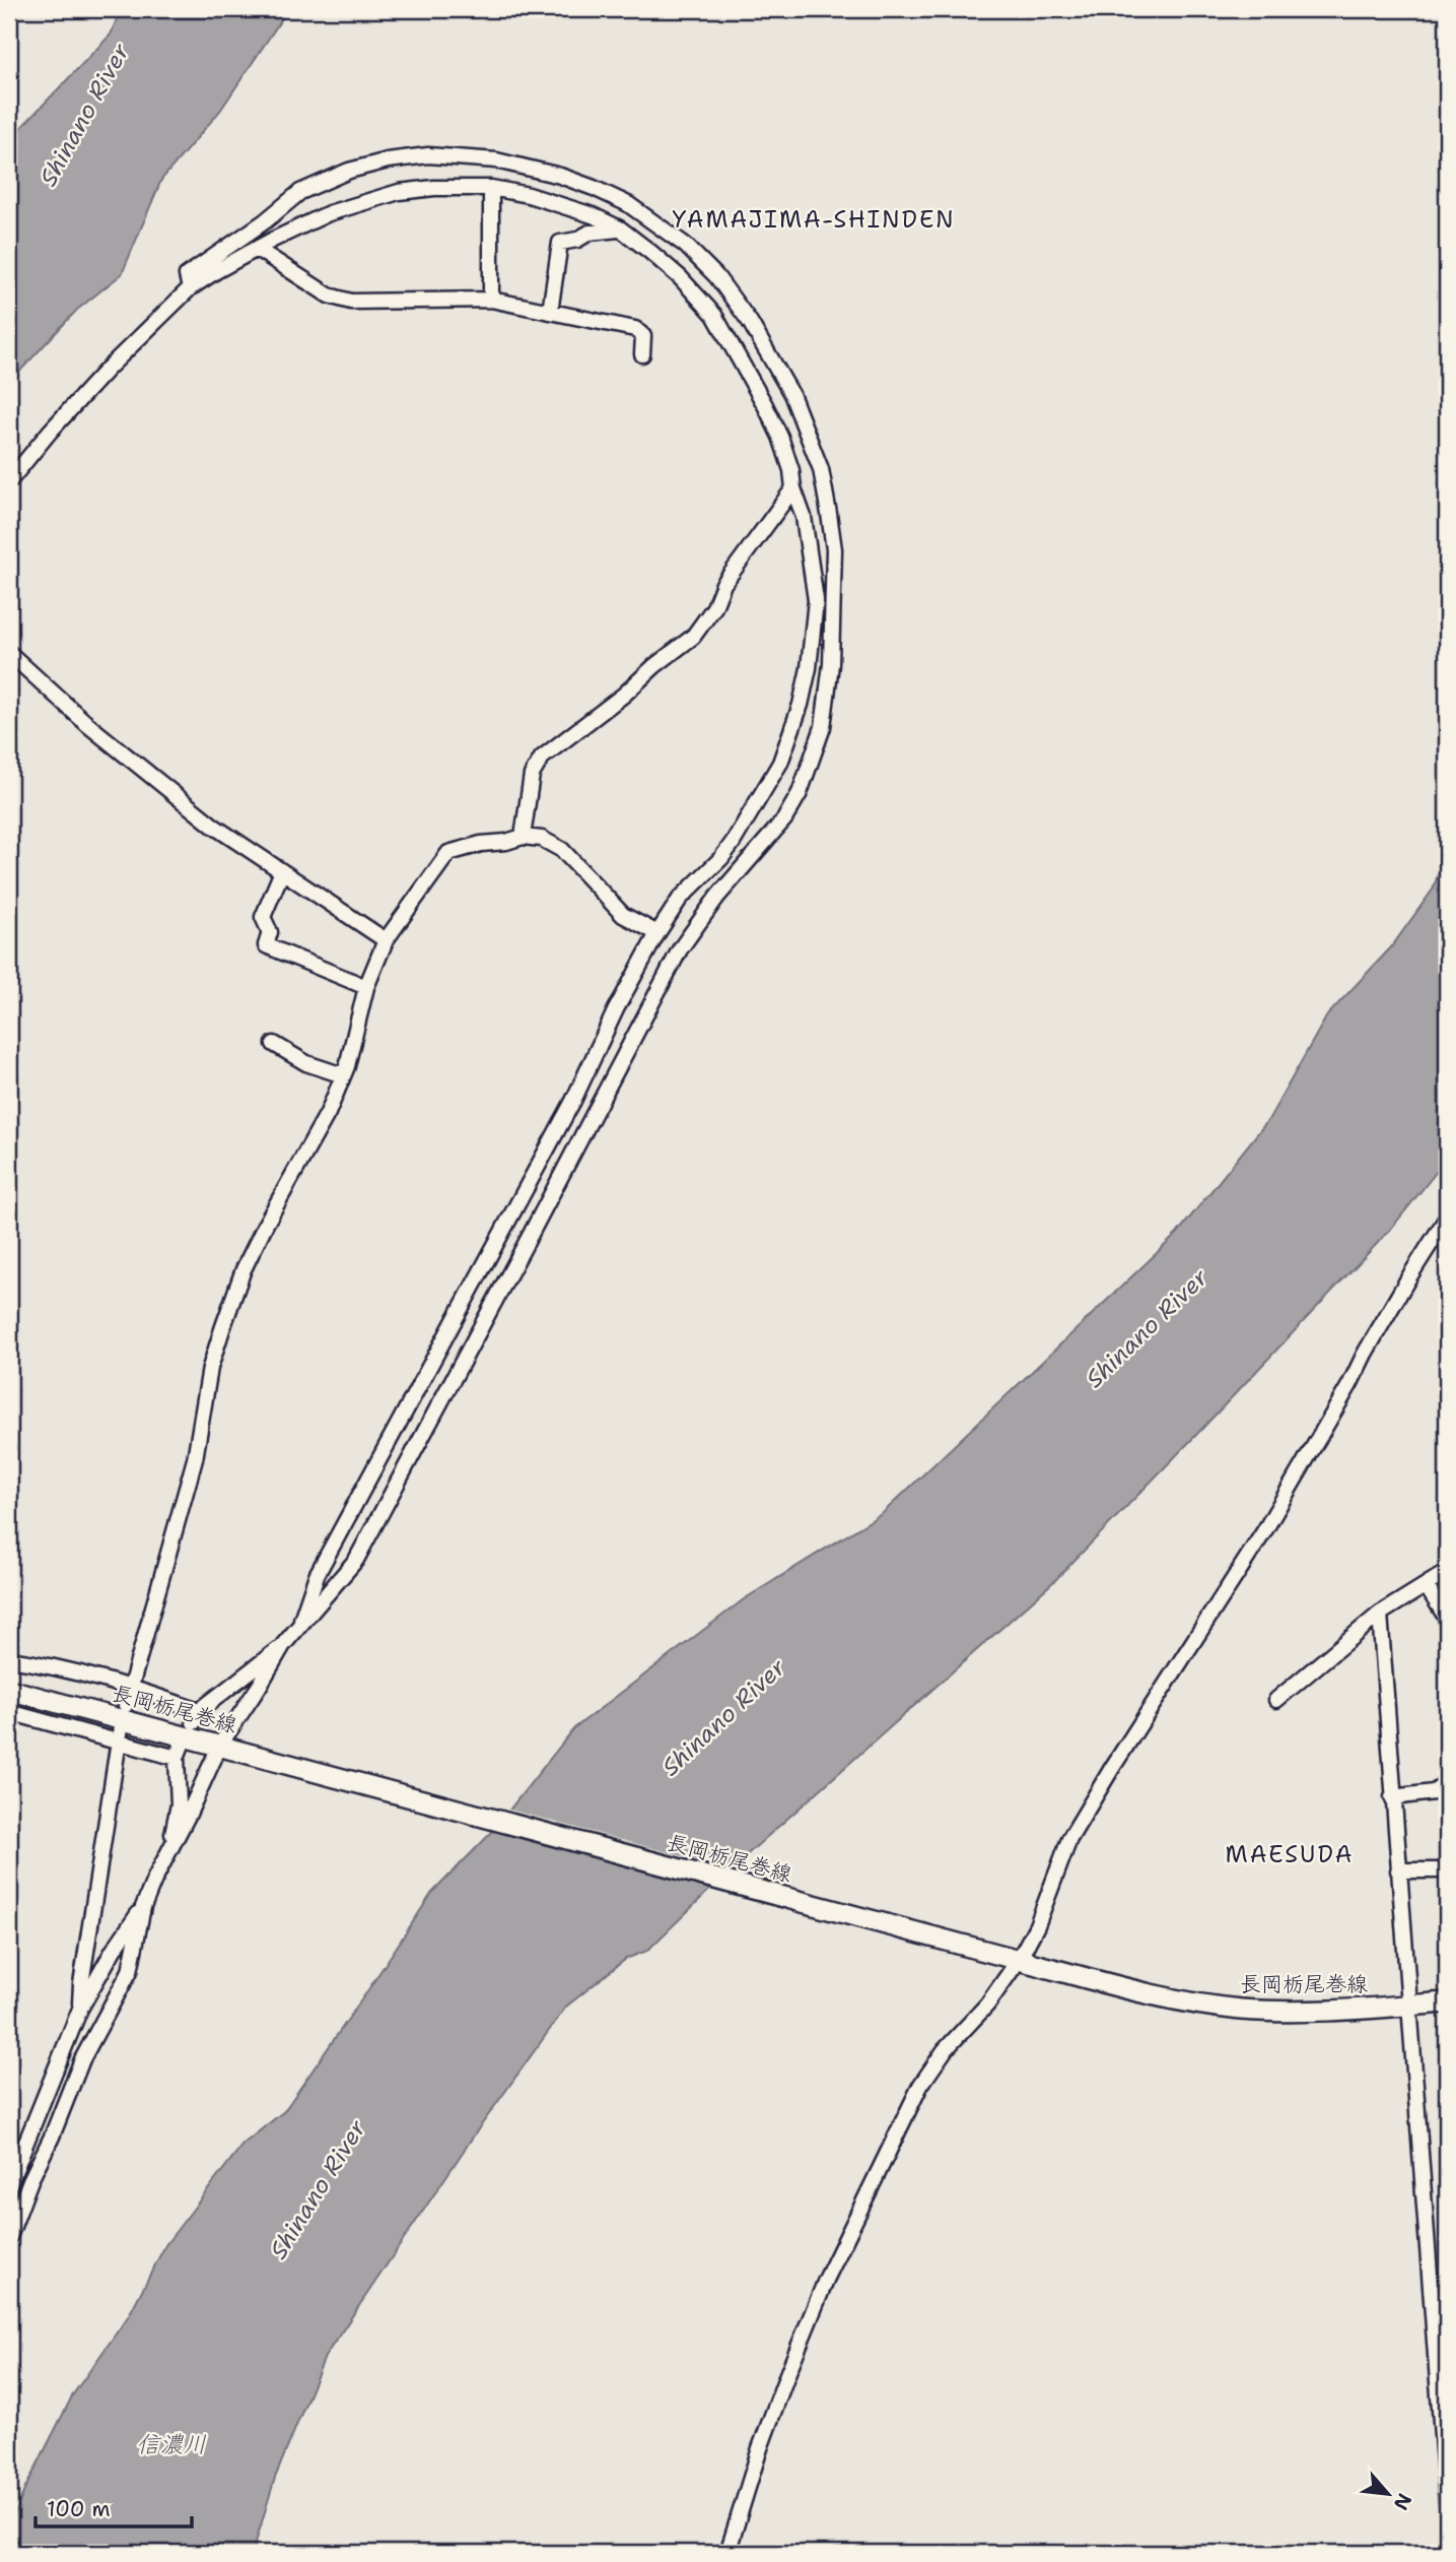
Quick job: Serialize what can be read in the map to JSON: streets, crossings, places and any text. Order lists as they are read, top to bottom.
{
  "streets": {
    "main road": ["長岡栃尾巻線"]
  },
  "districts": ["YAMAJIMA-SHINDEN", "MAESUDA"],
  "water": ["Shinano River", "信濃川"],
  "scale_bar": "100 m",
  "north": "bottom right"
}
